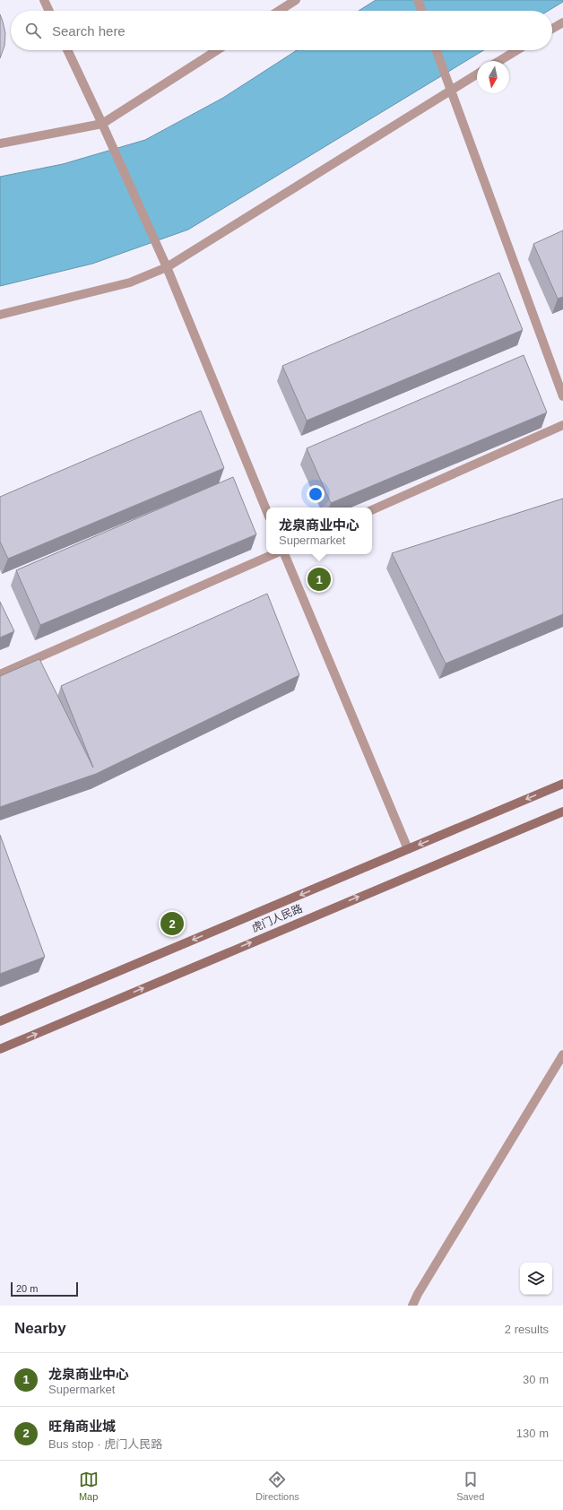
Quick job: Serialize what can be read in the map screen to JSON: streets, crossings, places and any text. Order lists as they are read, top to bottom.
{
  "streets": {
    "main road": ["虎门人民路"]
  },
  "scale_bar": "20 m",
  "north": "bottom",
  "page": {
    "search": "Search here",
    "popup": ["龙泉商业中心", "Supermarket"],
    "pins": ["1", "2"],
    "scale": "20 m",
    "heading": ["Nearby", "2 results"],
    "list": [
      {
        "mark": "1",
        "name": "龙泉商业中心",
        "note": "Supermarket",
        "value": "30 m"
      },
      {
        "mark": "2",
        "name": "旺角商业城",
        "note": "Bus stop · 虎门人民路",
        "value": "130 m"
      }
    ],
    "nav": ["Map", "Directions", "Saved"]
  }
}
